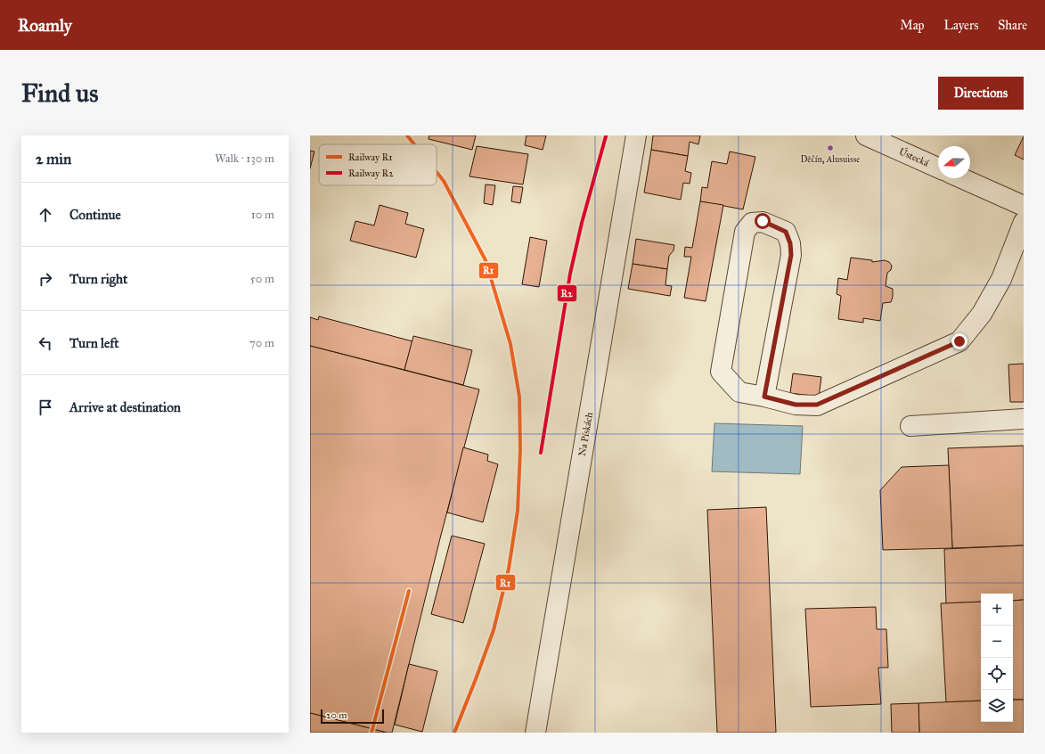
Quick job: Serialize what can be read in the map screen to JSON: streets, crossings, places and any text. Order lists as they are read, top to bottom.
{
  "streets": {
    "street": ["Ústecká", "Na Pískách"]
  },
  "places": ["Děčín, Alusuisse"],
  "lines": ["rail line R1", "rail line R2"],
  "legend": ["Railway R1", "Railway R2"],
  "scale_bar": "20 m",
  "north": "left",
  "page": {
    "header": "Roamly",
    "nav": ["Map", "Layers", "Share"],
    "buttons": "Directions",
    "title": "Find us",
    "heading": ["2 min", "Walk · 130 m"],
    "list": [
      ["Continue", "10 m"],
      ["Turn right", "50 m"],
      ["Turn left", "70 m"],
      "Arrive at destination"
    ],
    "map_buttons": ["+", "−"],
    "scale": "20 m"
  }
}
